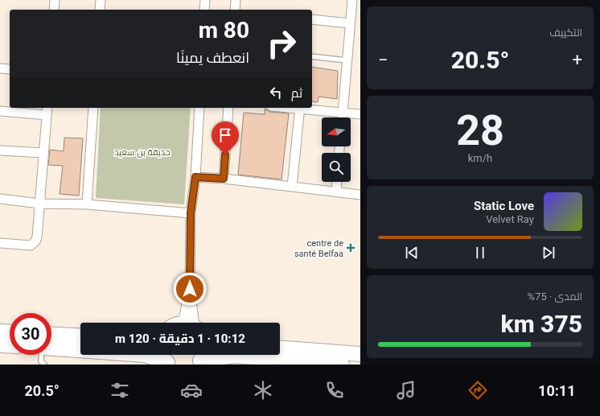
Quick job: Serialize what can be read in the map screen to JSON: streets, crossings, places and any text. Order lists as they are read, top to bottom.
{
  "parks": ["حديقة بن سعيد"],
  "places": {
    "health": ["centre de santé Belfaa"]
  },
  "north": "left",
  "page": {
    "tile": [
      "التكييف",
      ["28", "km/h"],
      ["المدى · 75%", "375 km"]
    ],
    "turn": ["80 m", "انعطف يمينًا"],
    "heat": ["−", "20.5°", "+"],
    "then": "ثم",
    "song": ["Static Love", "Velvet Ray"],
    "limit": "30",
    "trip": "10:12 · 1 دقيقة · 120 m",
    "tabs": ["10:11", "20.5°"]
  }
}
